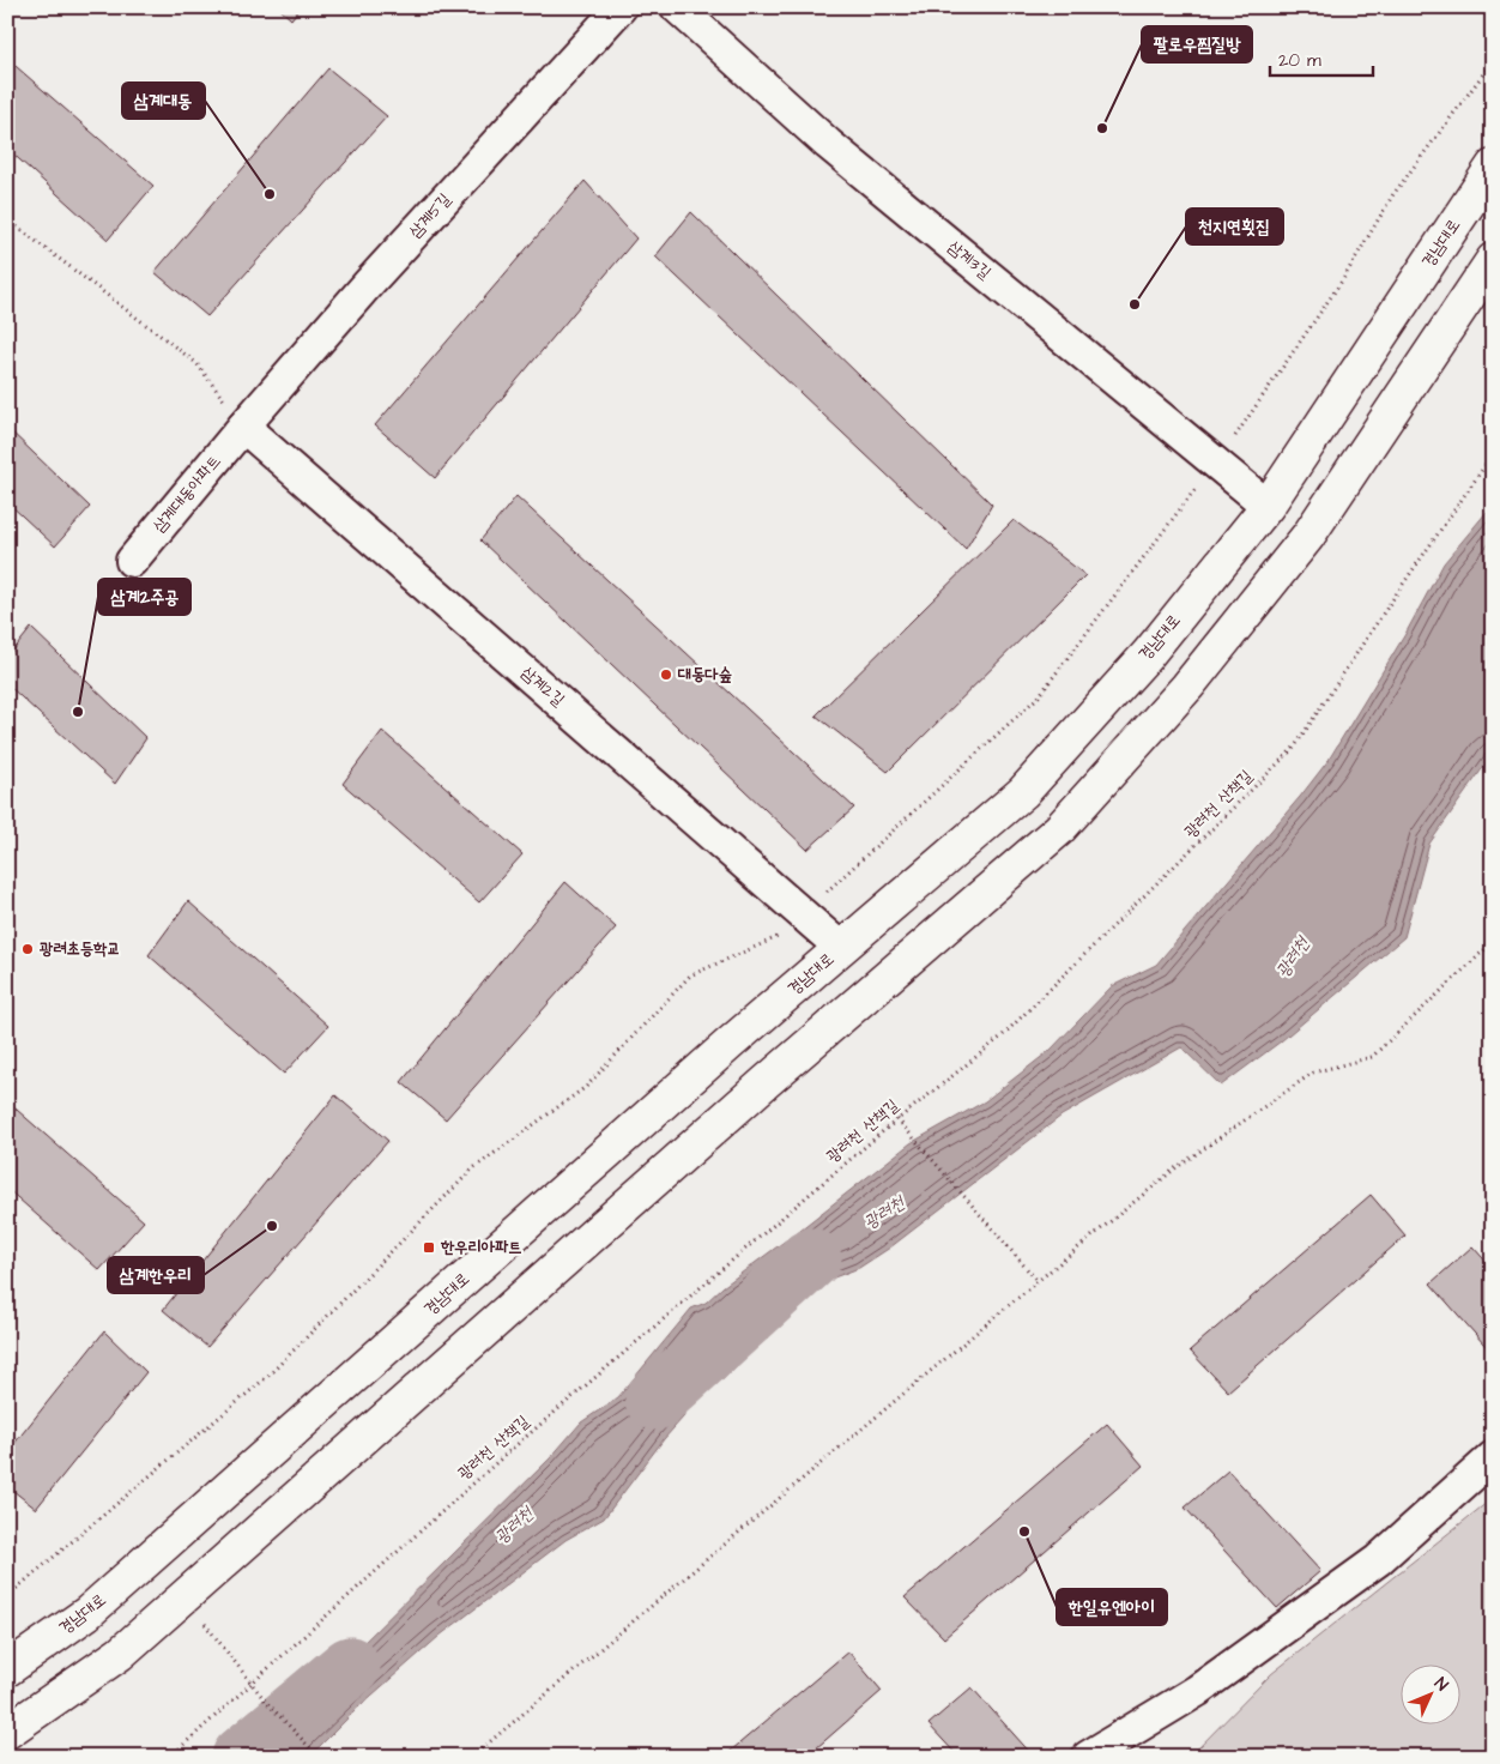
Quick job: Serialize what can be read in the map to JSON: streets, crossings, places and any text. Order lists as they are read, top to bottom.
{
  "streets": {
    "highway": ["경남대로"],
    "street": [
      "삼계5길",
      "삼계3길",
      "삼계대동아파트",
      "삼계2길"
    ],
    "path": ["광려천 산책길"]
  },
  "crossings": [
    ["삼계5길", "삼계대동아파트"],
    ["삼계5길", "삼계2길"],
    ["경남대로", "삼계3길"],
    ["경남대로", "삼계2길"],
    ["삼계대동아파트", "삼계2길"]
  ],
  "water": ["광려천"],
  "places": {
    "other": [
      "팔로우찜질방",
      "삼계대동",
      "천지연횟집",
      "대동다숲",
      "삼계2주공",
      "광려초등학교",
      "삼계한우리",
      "한일유엔아이"
    ],
    "transit": ["한우리아파트"]
  },
  "scale_bar": "20 m",
  "north": "top right"
}
